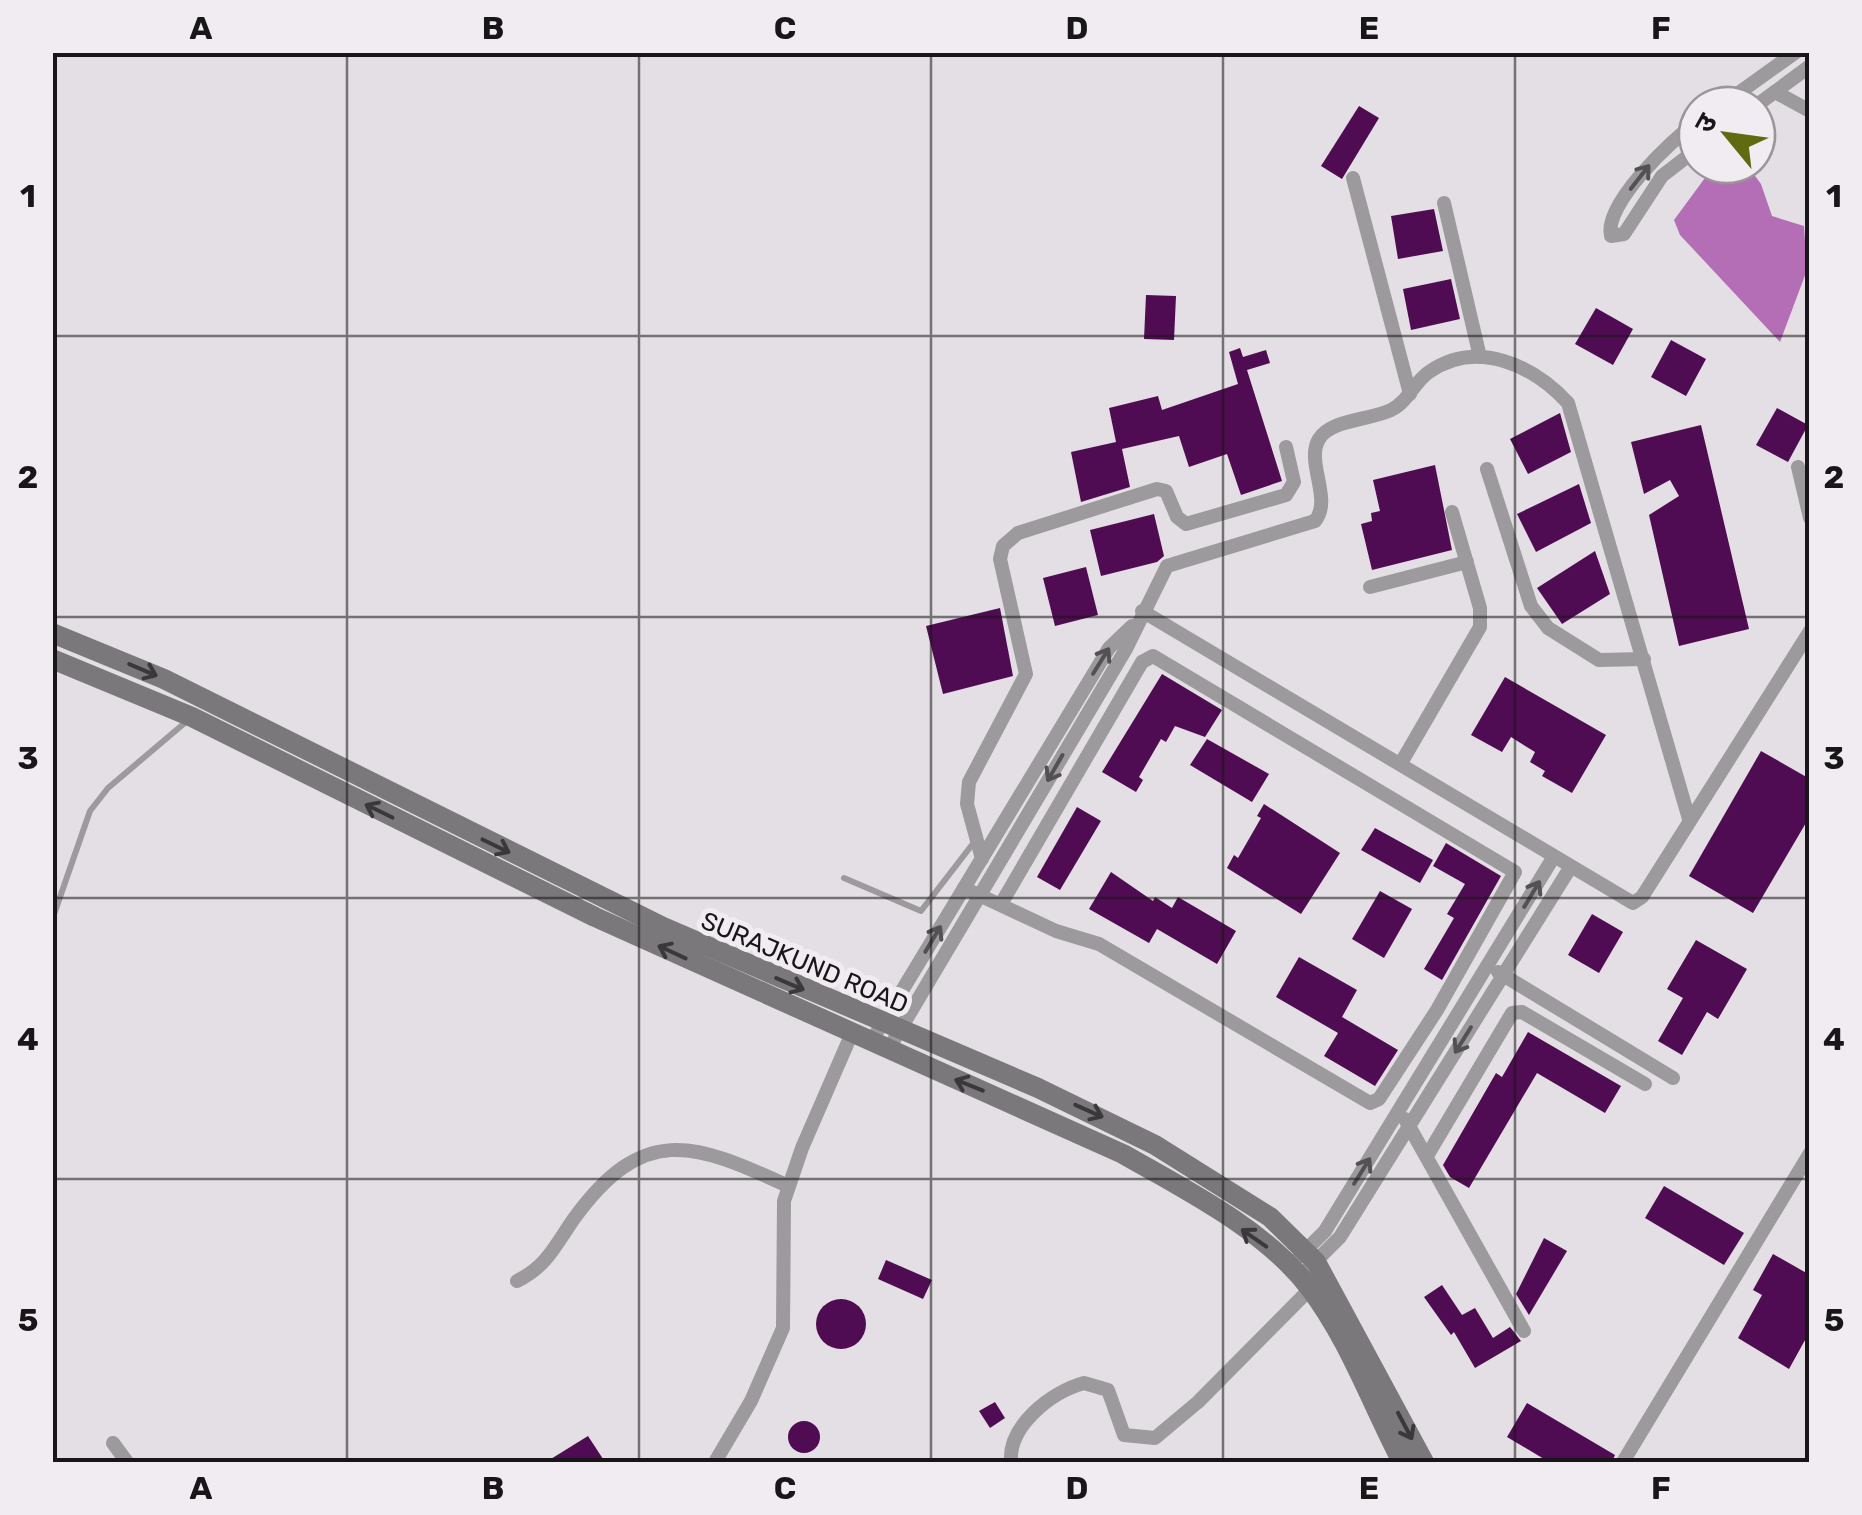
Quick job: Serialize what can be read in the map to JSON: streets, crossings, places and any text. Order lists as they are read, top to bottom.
{
  "streets": {
    "main road": ["SURAJKUND ROAD"]
  },
  "north": "top left",
  "grid": {
    "columns": [
      "A",
      "B",
      "C",
      "D",
      "E",
      "F"
    ],
    "rows": [
      "1",
      "2",
      "3",
      "4",
      "5"
    ]
  }
}
